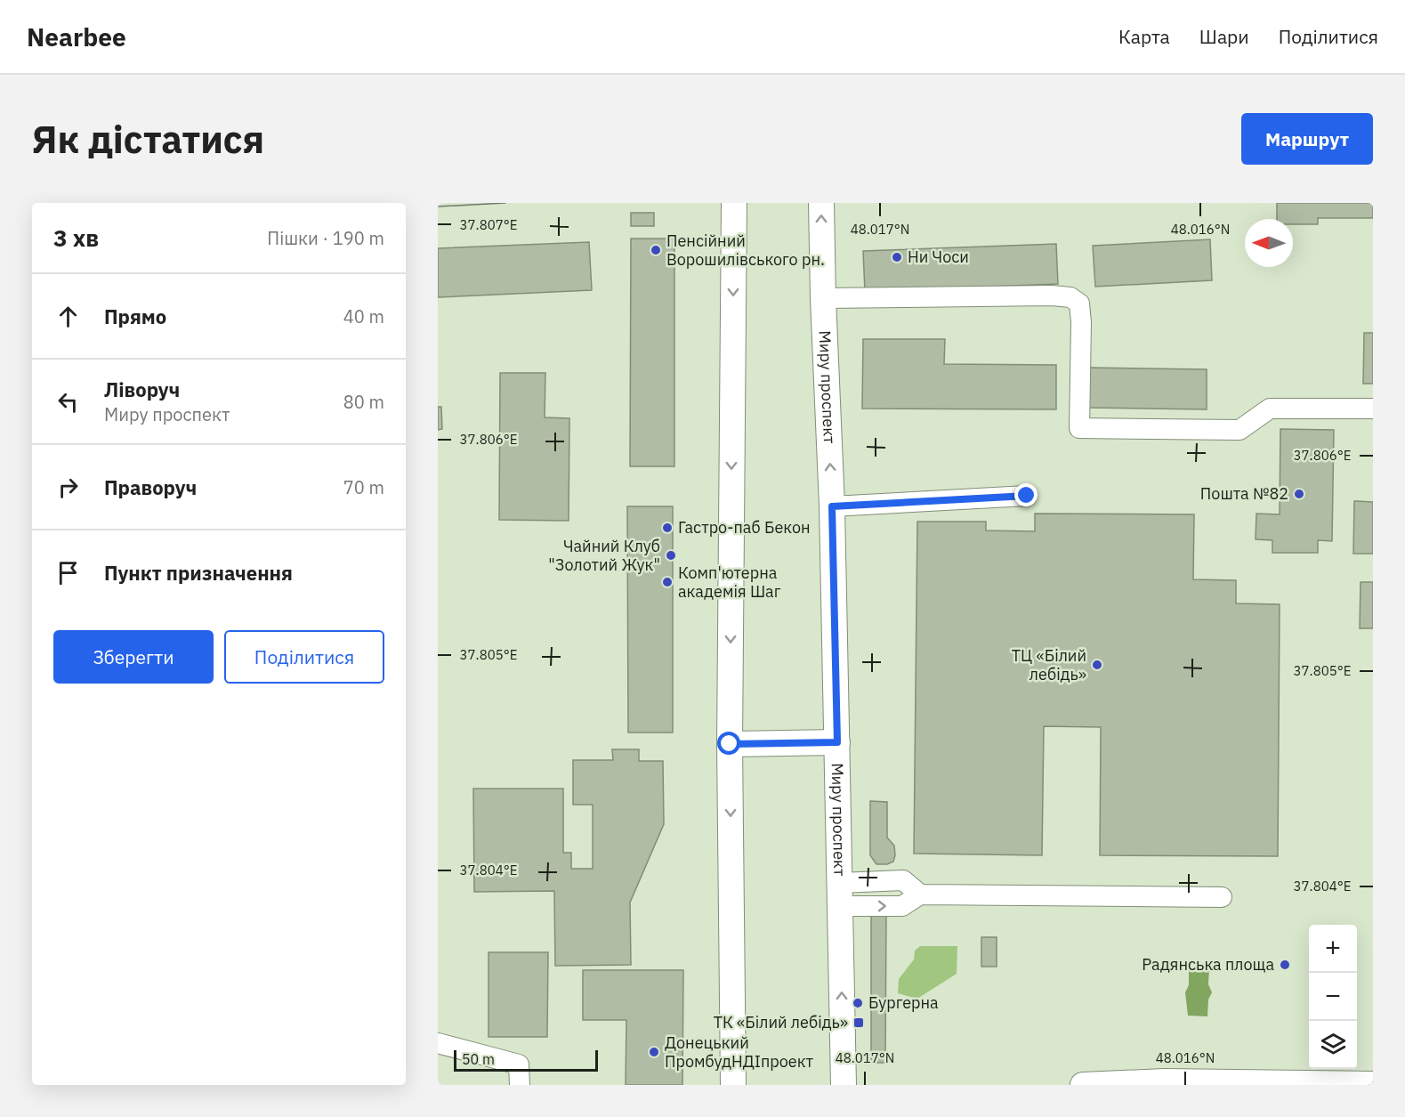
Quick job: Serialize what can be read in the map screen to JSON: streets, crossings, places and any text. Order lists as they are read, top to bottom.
{
  "streets": {
    "main road": ["Миру проспект"]
  },
  "places": {
    "other": [
      "Пенсійний Ворошилівського рн.",
      "Ни Чоси",
      "Пошта №82",
      "Гастро-паб Бекон",
      "Чайний Клуб \"Золотий Жук\"",
      "Комп'ютерна академія Шаг",
      "ТЦ «Білий лебідь»",
      "Радянська площа",
      "Бургерна",
      "Донецький ПромбудНДІпроект"
    ],
    "transit": ["ТК «Білий лебідь»"]
  },
  "scale_bar": "50 m",
  "north": "left",
  "page": {
    "header": "Nearbee",
    "nav": ["Карта", "Шари", "Поділитися"],
    "buttons": [
      "Маршрут",
      ["Зберегти", "Поділитися"]
    ],
    "title": "Як дістатися",
    "heading": ["3 хв", "Пішки · 190 m"],
    "list": [
      ["Прямо", "40 m"],
      ["Ліворуч", "Миру проспект", "80 m"],
      ["Праворуч", "70 m"],
      "Пункт призначення"
    ],
    "map_buttons": ["+", "−"],
    "scale": "50 m"
  },
  "coordinates": [
    "37.807°E",
    "48.017°N",
    "48.016°N",
    "37.806°E",
    "37.805°E",
    "37.804°E"
  ]
}
